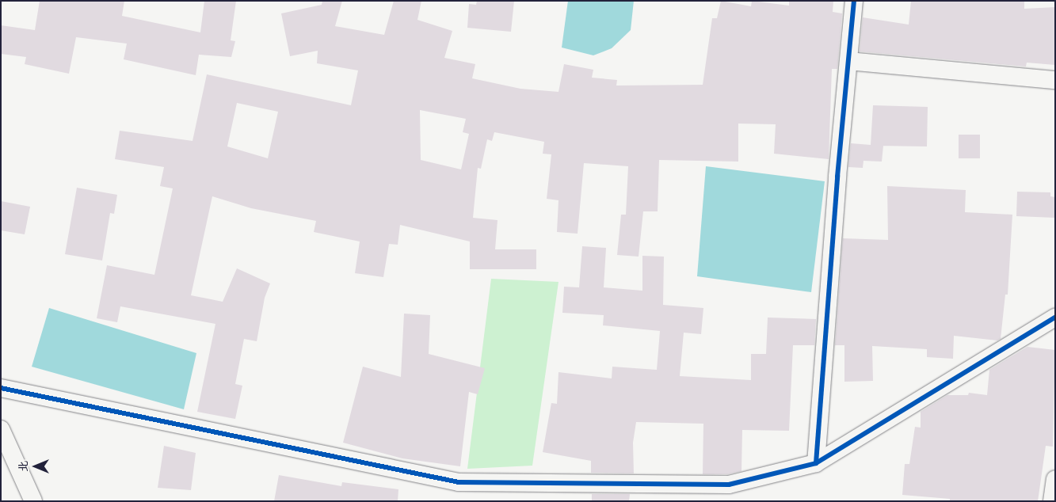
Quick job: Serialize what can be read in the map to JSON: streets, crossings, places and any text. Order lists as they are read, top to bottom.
{
  "north": "left"
}
